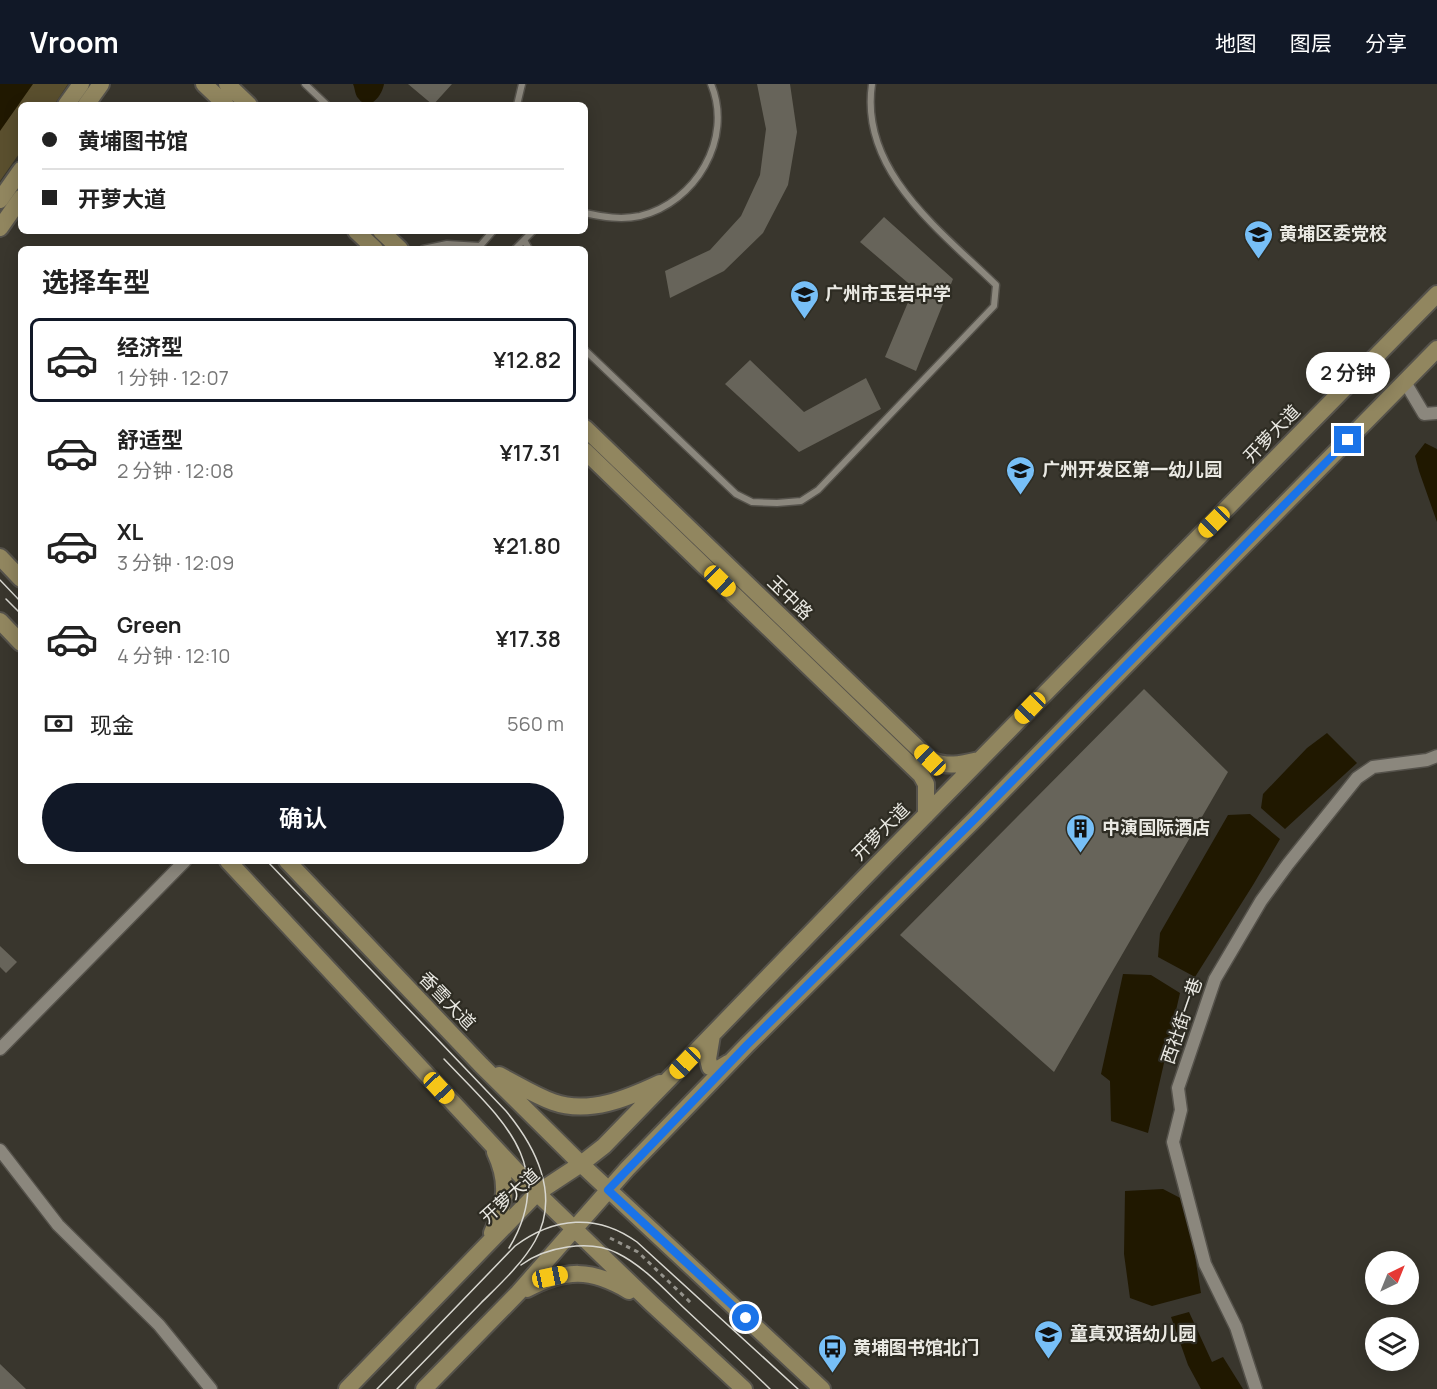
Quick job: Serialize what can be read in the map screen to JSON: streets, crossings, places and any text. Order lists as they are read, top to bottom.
{
  "streets": {
    "main road": ["开萝大道", "玉中路", "香雪大道"],
    "street": ["西社街一巷"]
  },
  "crossings": [
    ["开萝大道", "玉中路"],
    ["开萝大道", "香雪大道"]
  ],
  "places": {
    "school or university": [
      "黄埔区委党校",
      "广州市玉岩中学",
      "广州开发区第一幼儿园",
      "童真双语幼儿园"
    ],
    "building": ["中演国际酒店"],
    "bus stop": ["黄埔图书馆北门"]
  },
  "north": "top right",
  "page": {
    "header": "Vroom",
    "nav": ["地图", "图层", "分享"],
    "banner": ["黄埔图书馆", "开萝大道"],
    "heading": "选择车型",
    "list": [
      {
        "name": "经济型",
        "note": "1 分钟 · 12:07",
        "value": "¥12.82"
      },
      {
        "name": "舒适型",
        "note": "2 分钟 · 12:08",
        "value": "¥17.31"
      },
      {
        "name": "XL",
        "note": "3 分钟 · 12:09",
        "value": "¥21.80"
      },
      {
        "name": "Green",
        "note": "4 分钟 · 12:10",
        "value": "¥17.38"
      }
    ],
    "bubble": "2 分钟",
    "pay": ["现金", "560 m"],
    "buttons": "确认"
  }
}
